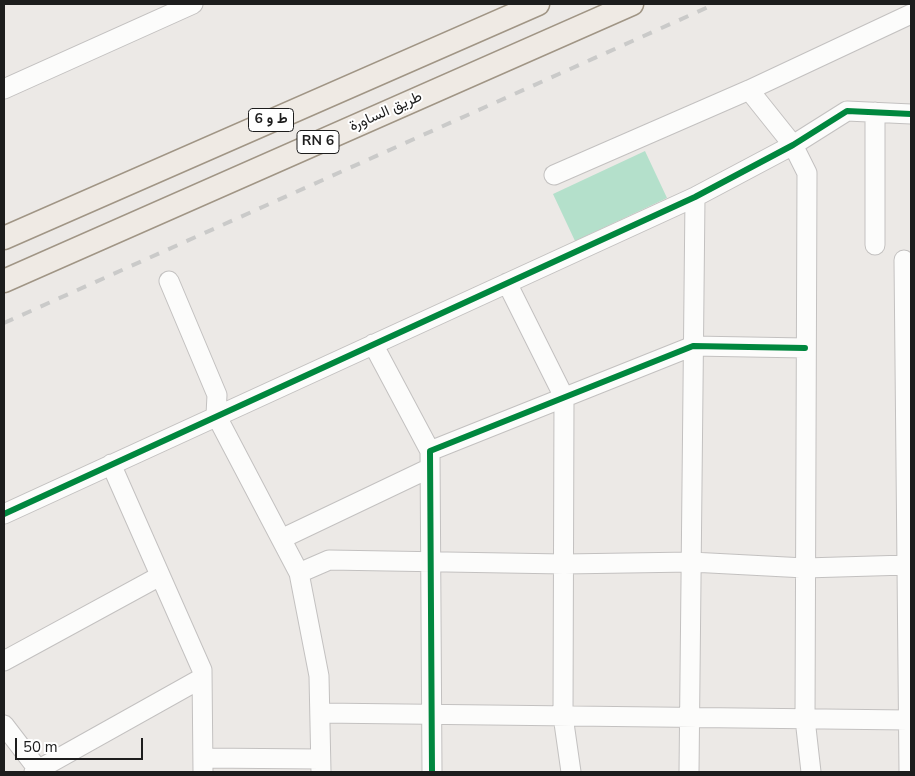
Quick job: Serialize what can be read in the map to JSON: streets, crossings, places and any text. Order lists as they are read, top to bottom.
{
  "streets": {
    "main road": ["طريق الساورة", "ط و 6", "RN 6"]
  },
  "scale_bar": "50 m"
}
